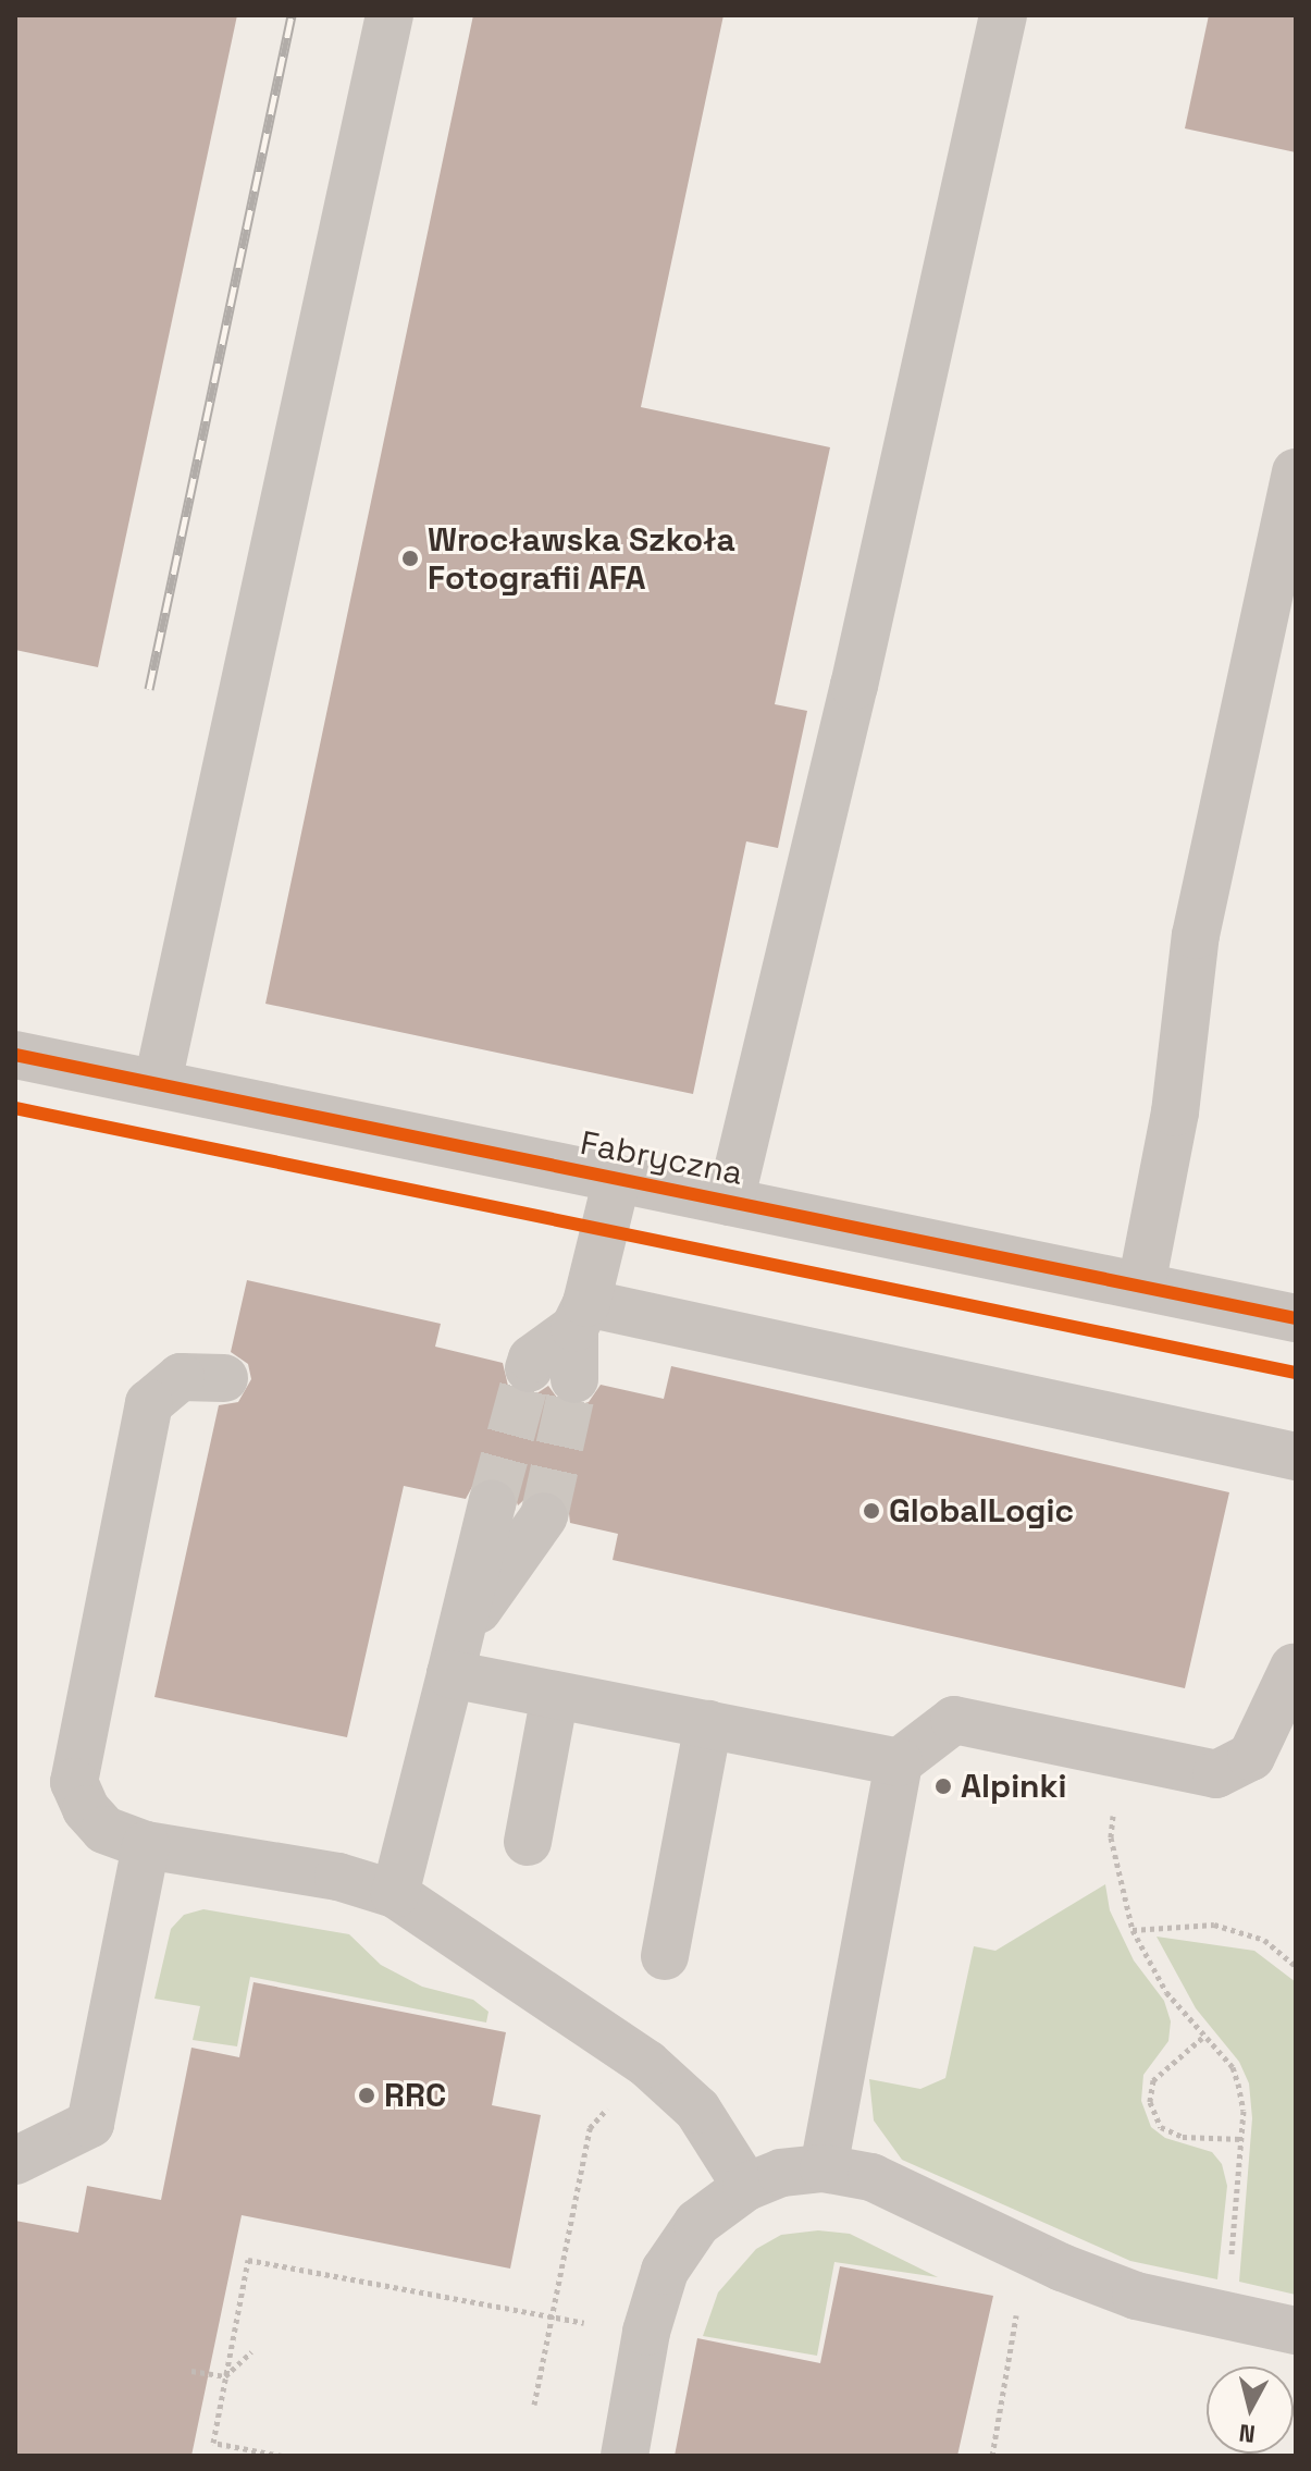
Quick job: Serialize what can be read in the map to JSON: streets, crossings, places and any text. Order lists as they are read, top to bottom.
{
  "streets": {
    "street": ["Fabryczna"]
  },
  "places": [
    "Wrocławska Szkoła Fotografii AFA",
    "GlobalLogic",
    "Alpinki",
    "RRC"
  ],
  "north": "bottom"
}
